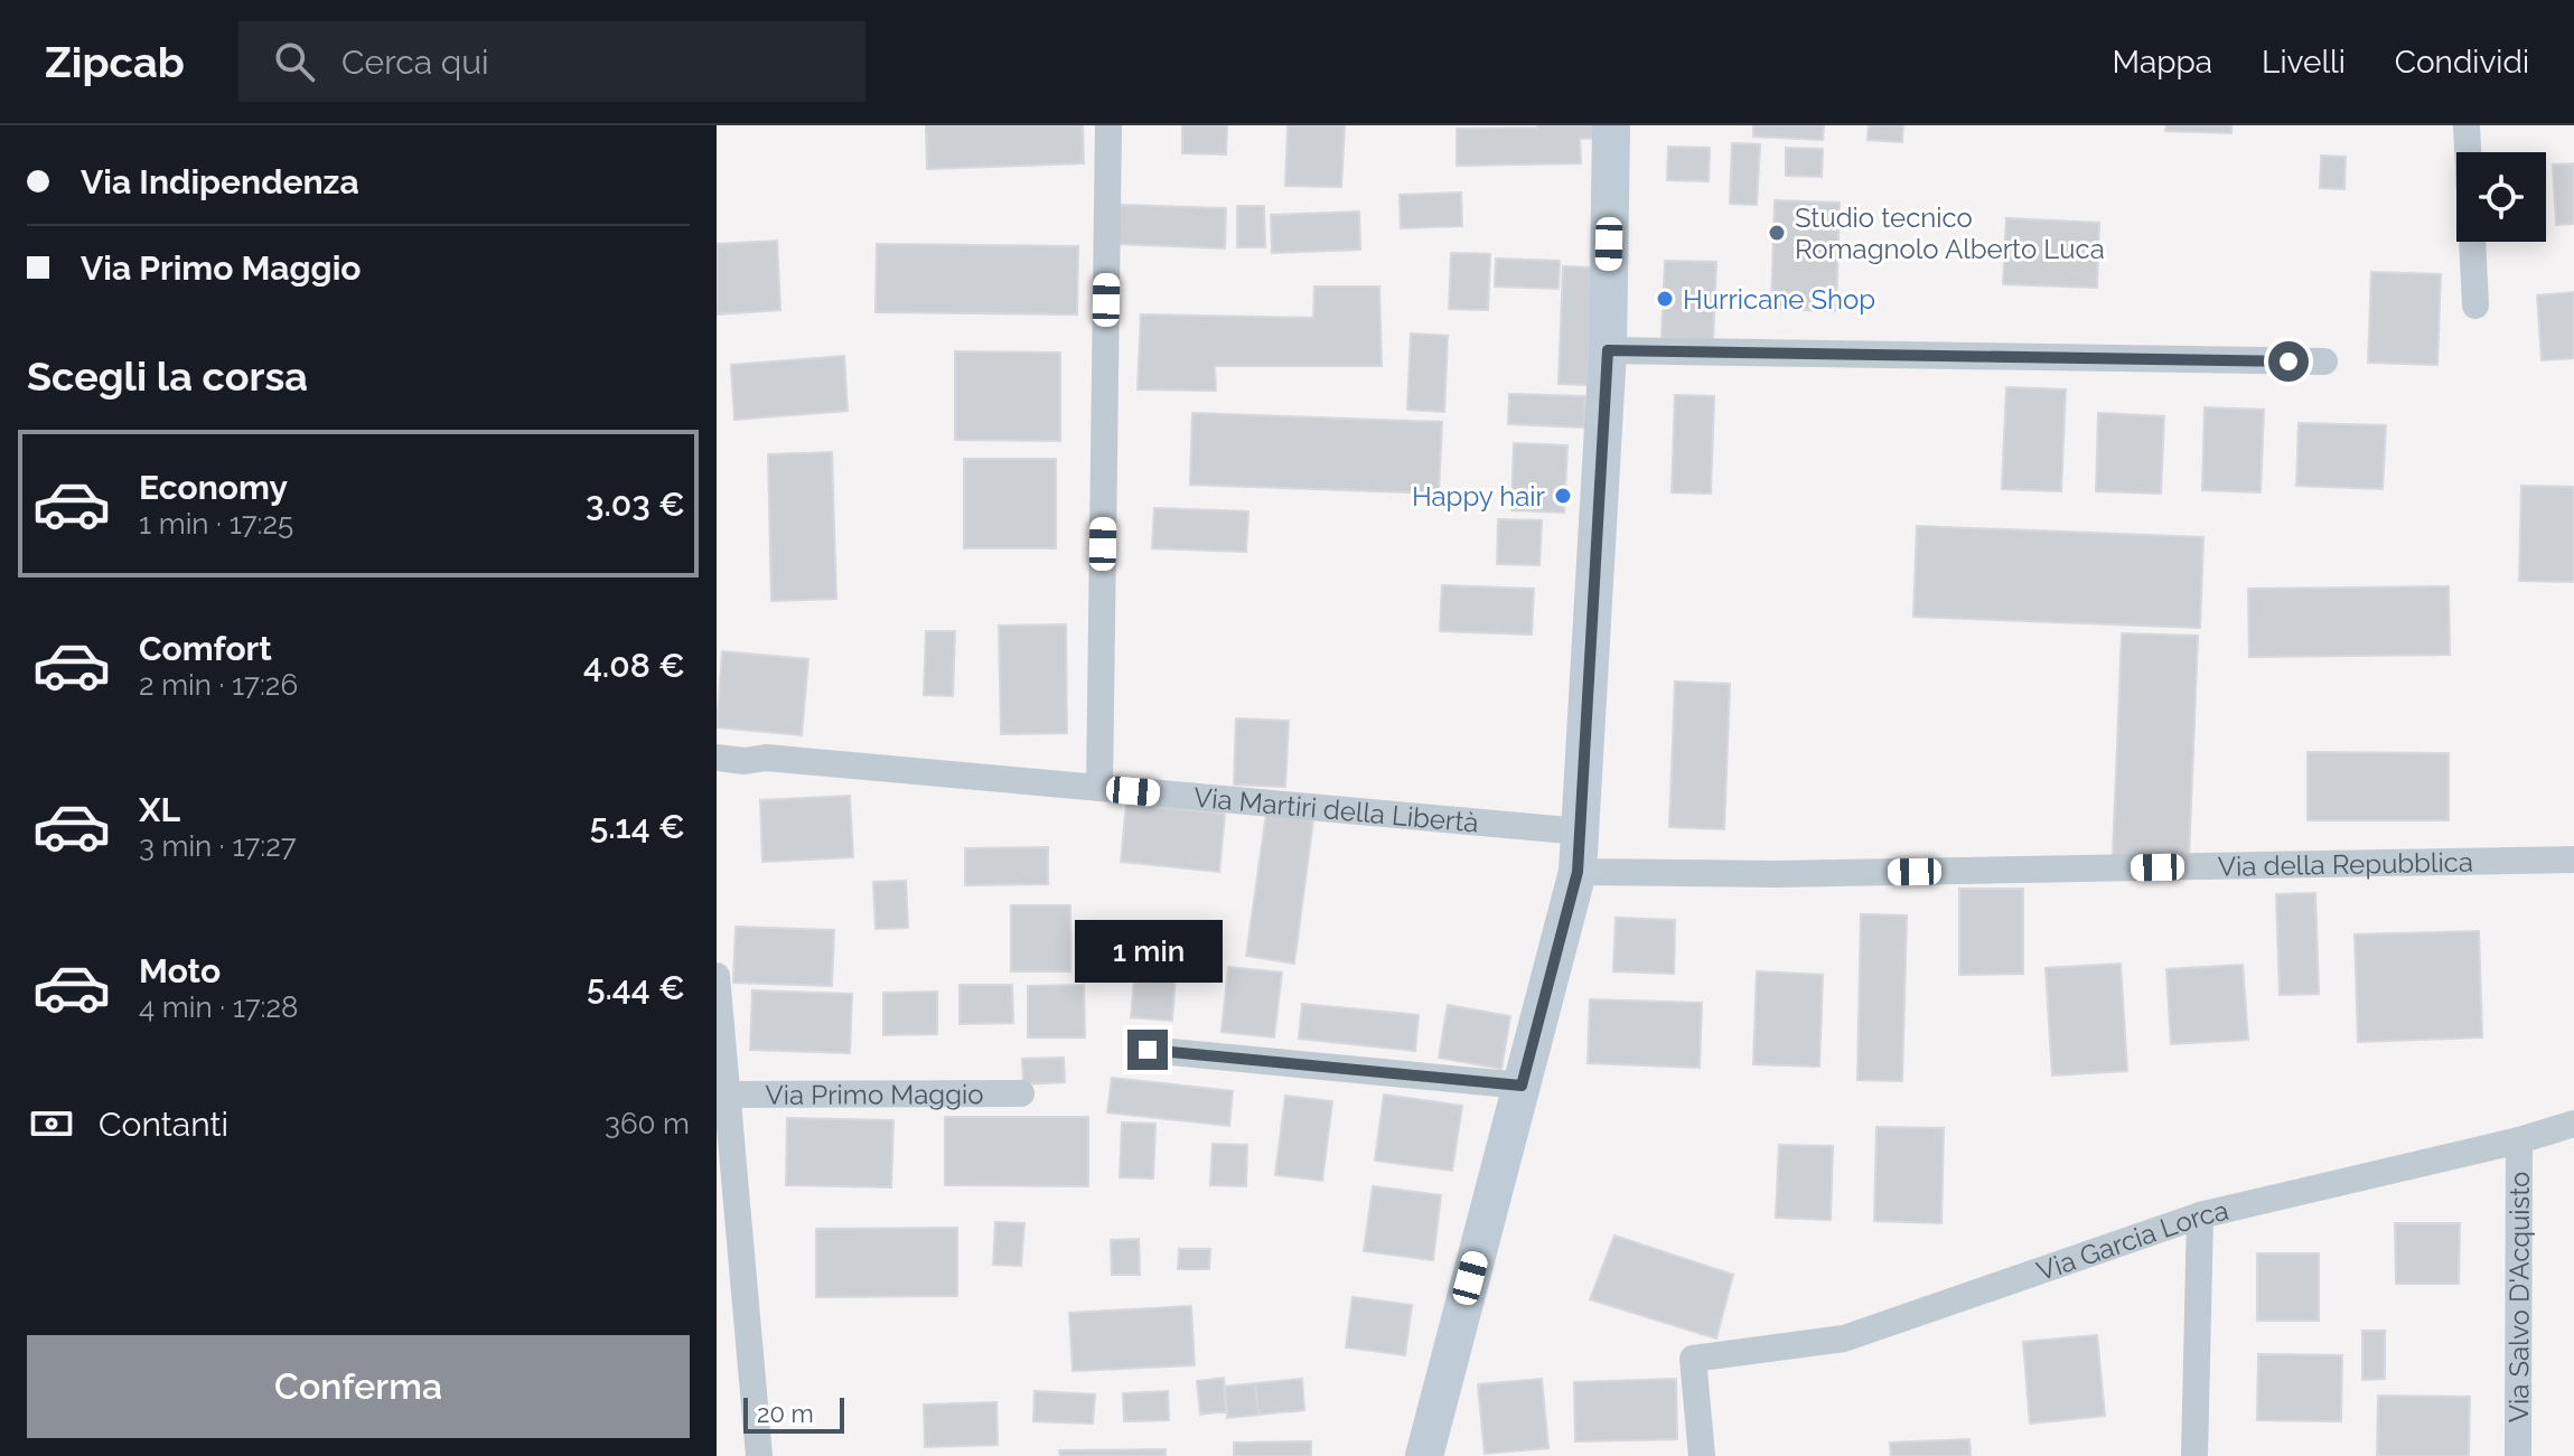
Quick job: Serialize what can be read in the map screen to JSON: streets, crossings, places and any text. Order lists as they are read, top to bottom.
{
  "streets": {
    "street": [
      "Via Martiri della Libertà",
      "Via della Repubblica",
      "Via Primo Maggio",
      "Via Garcia Lorca",
      "Via Salvo D'Acquisto"
    ]
  },
  "crossings": [
    ["Via Garcia Lorca", "Via Salvo D'Acquisto"]
  ],
  "places": ["Studio tecnico Romagnolo Alberto Luca", "Hurricane Shop", "Happy hair"],
  "scale_bar": "20 m",
  "page": {
    "header": "Zipcab",
    "search": "Cerca qui",
    "nav": ["Mappa", "Livelli", "Condividi"],
    "banner": ["Via Indipendenza", "Via Primo Maggio"],
    "heading": "Scegli la corsa",
    "list": [
      {
        "name": "Economy",
        "note": "1 min · 17:25",
        "value": "3.03 €"
      },
      {
        "name": "Comfort",
        "note": "2 min · 17:26",
        "value": "4.08 €"
      },
      {
        "name": "XL",
        "note": "3 min · 17:27",
        "value": "5.14 €"
      },
      {
        "name": "Moto",
        "note": "4 min · 17:28",
        "value": "5.44 €"
      }
    ],
    "bubble": "1 min",
    "pay": ["Contanti", "360 m"],
    "buttons": "Conferma",
    "scale": "20 m"
  }
}
